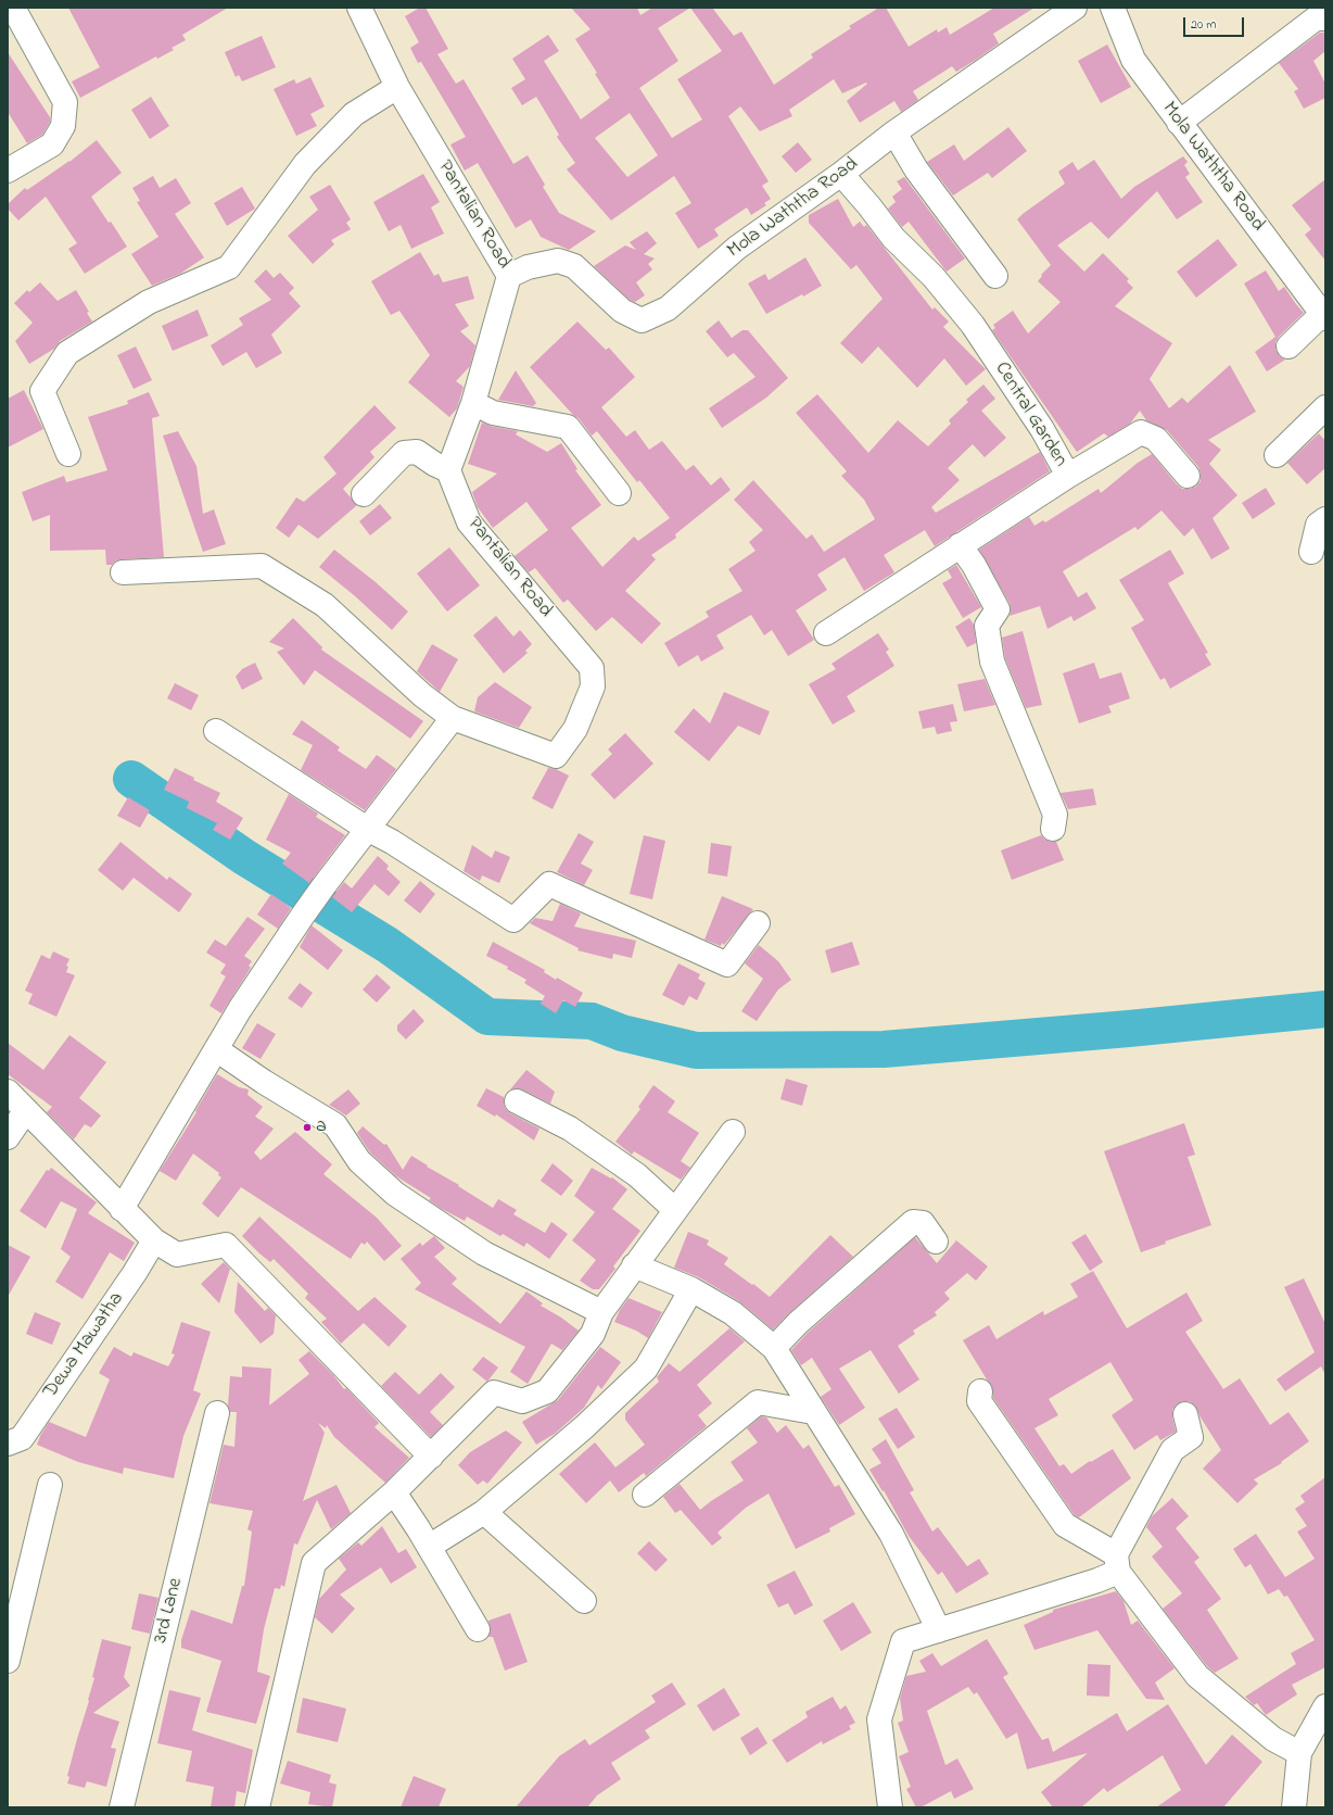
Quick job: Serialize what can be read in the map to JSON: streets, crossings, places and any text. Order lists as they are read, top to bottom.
{
  "streets": {
    "street": [
      "Mola Waththa Road",
      "Pantalian Road",
      "Central Garden",
      "Dewa Mawatha",
      "3rd Lane"
    ]
  },
  "crossings": [
    ["Mola Waththa Road", "Pantalian Road"],
    ["Mola Waththa Road", "Central Garden"]
  ],
  "places": ["a"],
  "scale_bar": "20 m"
}
